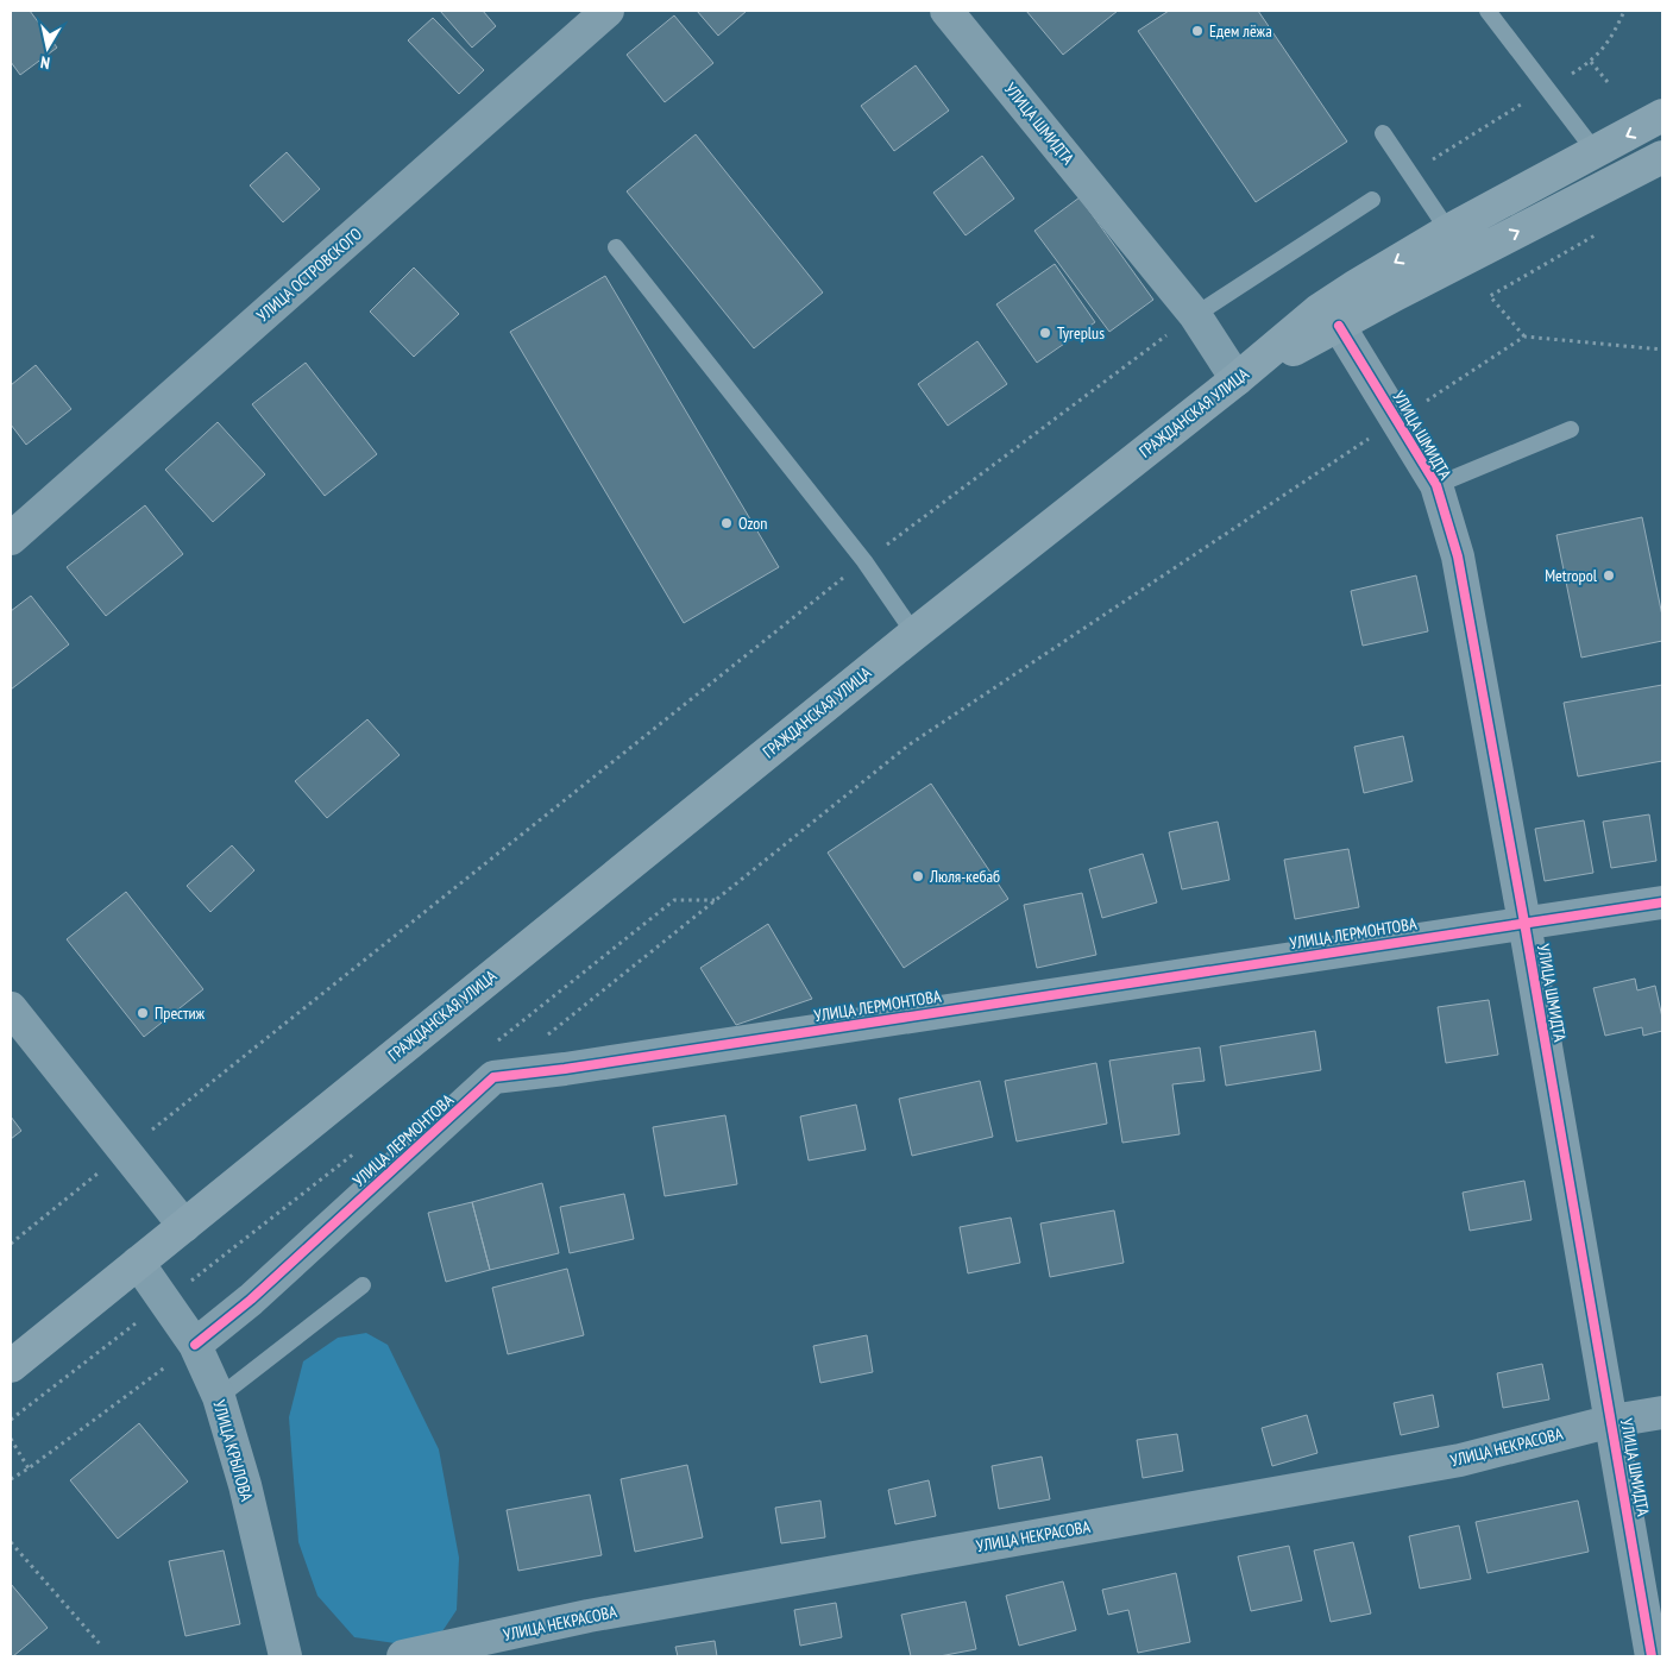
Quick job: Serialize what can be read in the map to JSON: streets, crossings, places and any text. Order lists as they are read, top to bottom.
{
  "streets": {
    "main road": ["ГРАЖДАНСКАЯ УЛИЦА"],
    "street": [
      "УЛИЦА ШМИДТА",
      "УЛИЦА ОСТРОВСКОГО",
      "УЛИЦА ЛЕРМОНТОВА",
      "УЛИЦА НЕКРАСОВА",
      "УЛИЦА КРЫЛОВА"
    ]
  },
  "crossings": [
    ["УЛИЦА ШМИДТА", "ГРАЖДАНСКАЯ УЛИЦА"],
    ["УЛИЦА ШМИДТА", "УЛИЦА ЛЕРМОНТОВА"],
    ["УЛИЦА ШМИДТА", "УЛИЦА НЕКРАСОВА"],
    ["ГРАЖДАНСКАЯ УЛИЦА", "УЛИЦА КРЫЛОВА"],
    ["УЛИЦА ЛЕРМОНТОВА", "УЛИЦА КРЫЛОВА"]
  ],
  "places": [
    "Едем лёжа",
    "Tyreplus",
    "Ozon",
    "Metropol",
    "Люля-кебаб",
    "Престиж"
  ],
  "north": "bottom"
}
